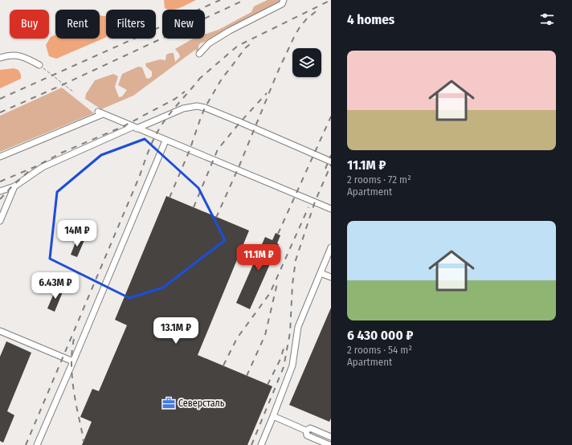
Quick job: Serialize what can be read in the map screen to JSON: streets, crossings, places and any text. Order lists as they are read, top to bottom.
{
  "places": {
    "office": ["Северсталь"]
  },
  "page": {
    "heading": "4 homes",
    "chip": [
      "Buy",
      "Rent",
      "Filters",
      "New"
    ],
    "list": [
      {
        "name": "11.1M ₽",
        "note": "2 rooms · 72 m² · Apartment"
      },
      {
        "name": "6 430 000 ₽",
        "note": "2 rooms · 54 m² · Apartment"
      }
    ],
    "price": [
      "14M ₽",
      "11.1M ₽",
      "6.43M ₽",
      "13.1M ₽"
    ]
  }
}
